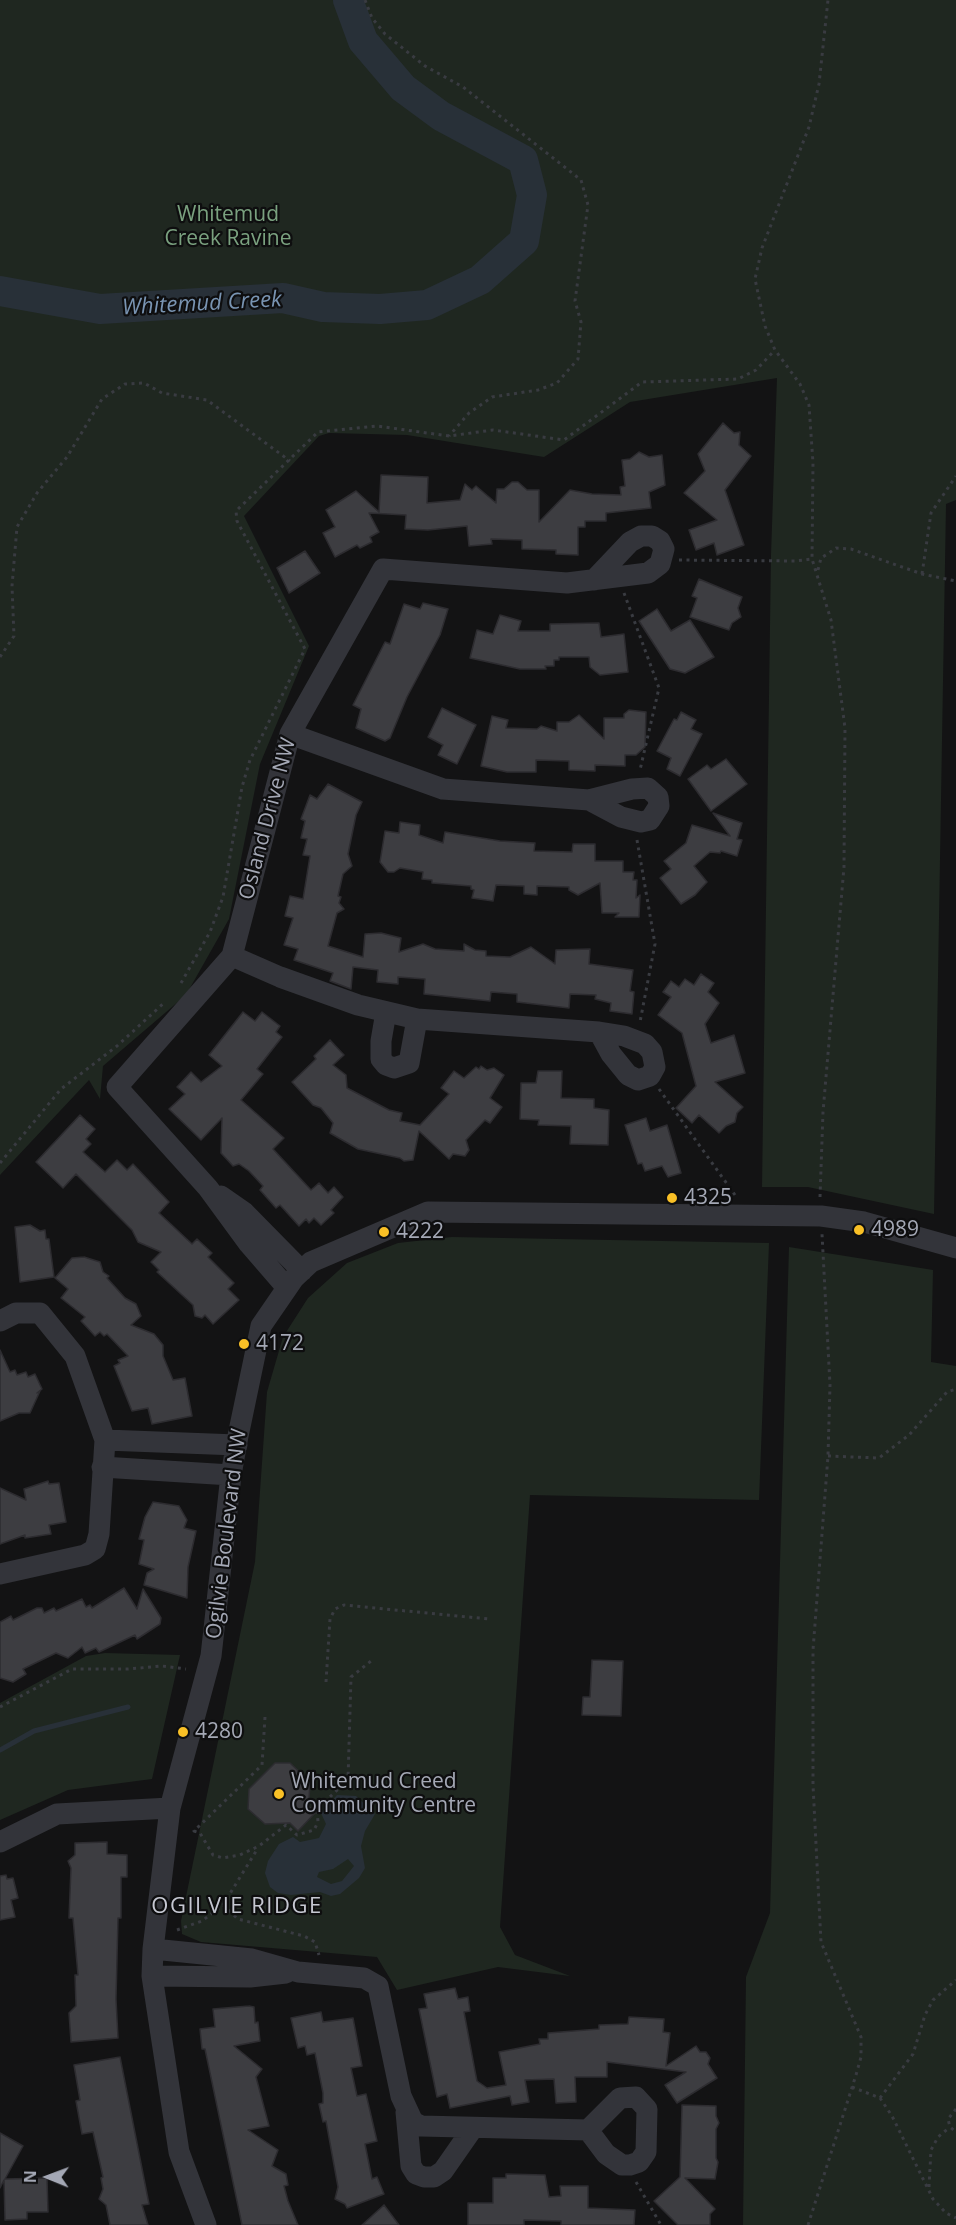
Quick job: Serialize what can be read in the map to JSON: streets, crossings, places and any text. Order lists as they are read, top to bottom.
{
  "streets": {
    "street": ["Osland Drive NW", "Ogilvie Boulevard NW"]
  },
  "crossings": [
    ["Osland Drive NW", "Ogilvie Boulevard NW"]
  ],
  "districts": ["OGILVIE RIDGE"],
  "water": ["Whitemud Creek"],
  "parks": ["Whitemud Creek Ravine"],
  "places": [
    "4325",
    "4989",
    "4222",
    "4172",
    "4280",
    "Whitemud Creed Community Centre"
  ],
  "north": "left"
}
